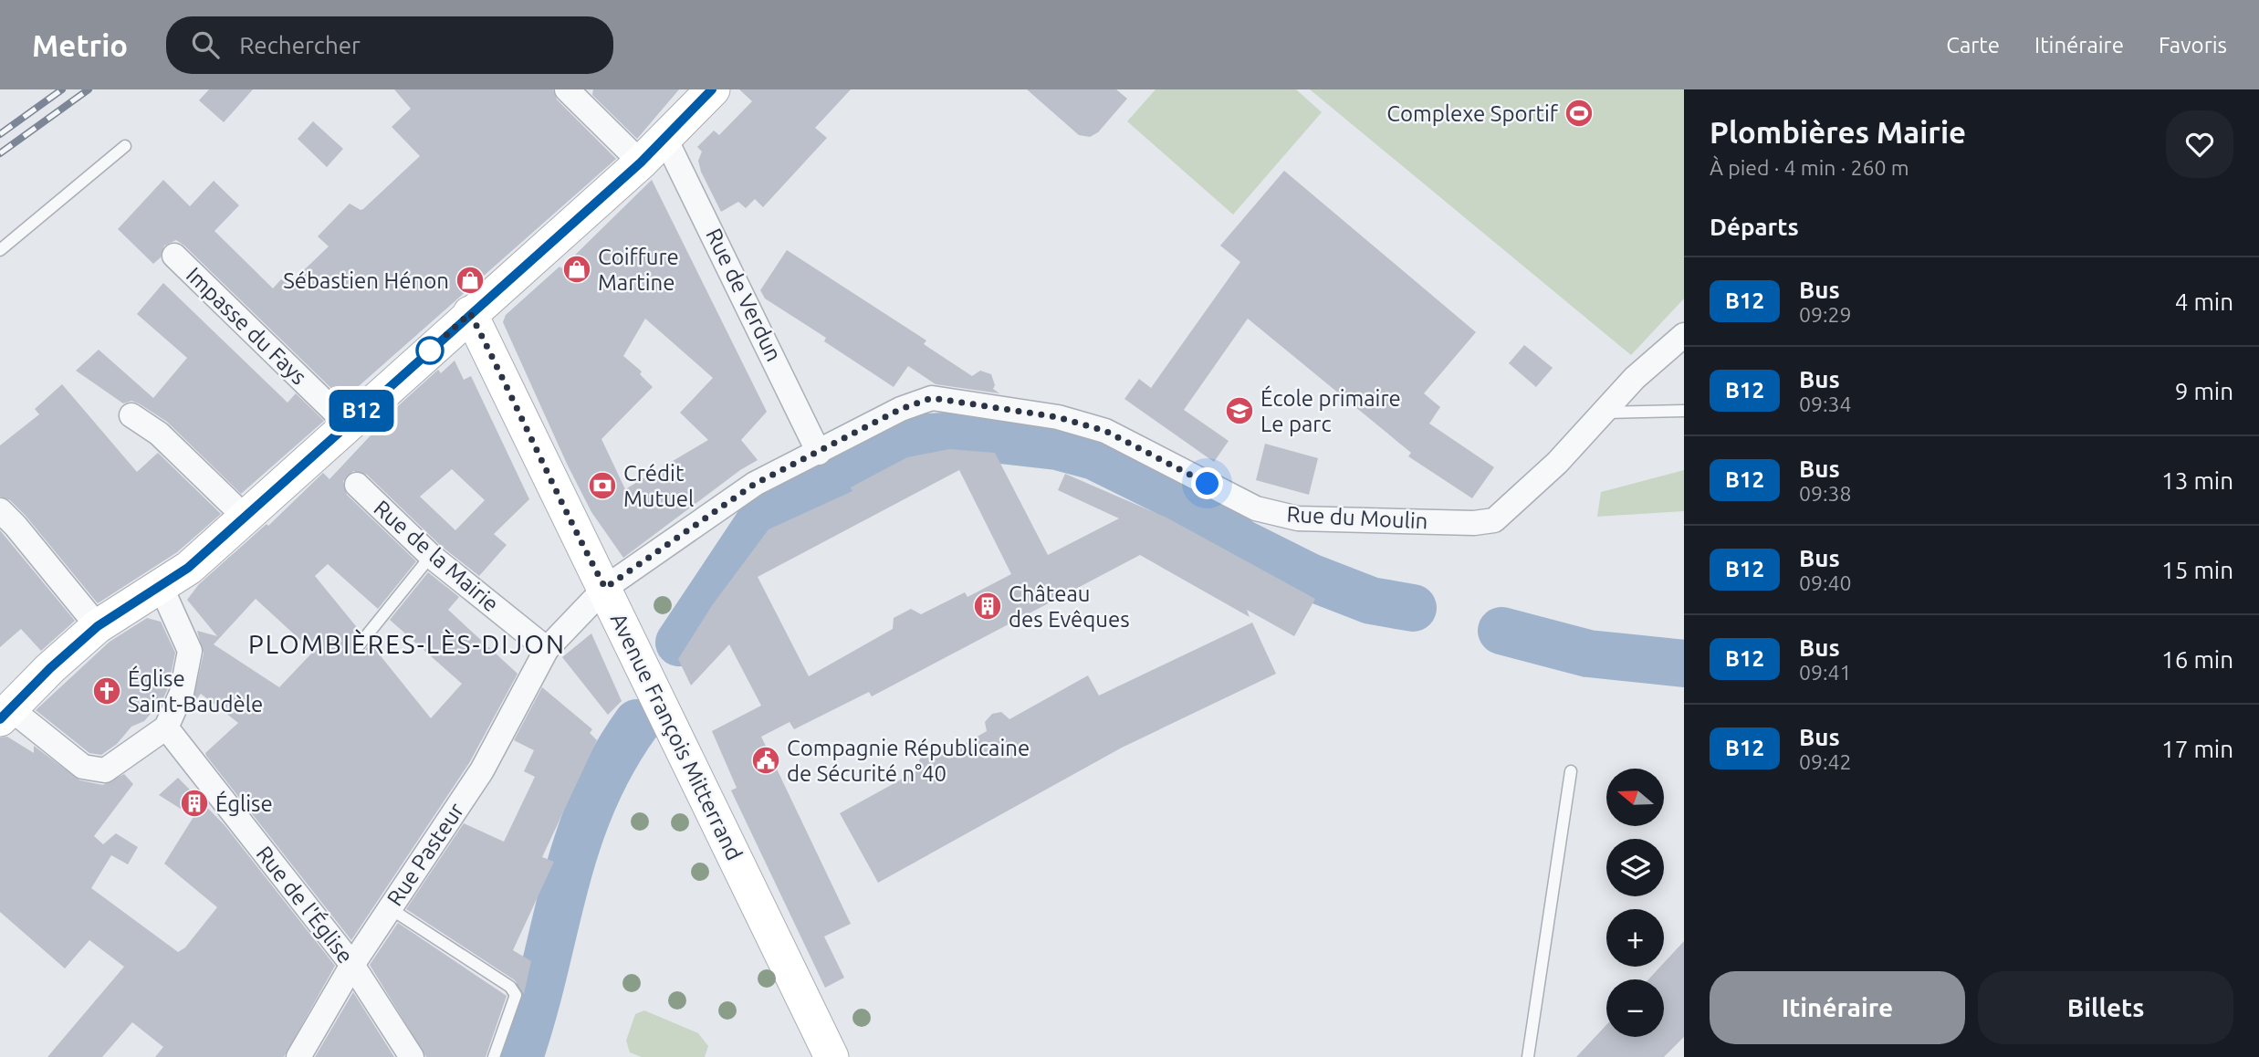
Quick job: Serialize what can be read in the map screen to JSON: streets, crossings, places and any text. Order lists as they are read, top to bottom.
{
  "streets": {
    "main road": ["Avenue François Mitterrand"],
    "street": [
      "Rue de Verdun",
      "Impasse du Fays",
      "Rue du Moulin",
      "Rue de la Mairie",
      "Rue Pasteur",
      "Rue de l'Église"
    ]
  },
  "crossings": [
    ["Rue de Verdun", "Rue du Moulin"],
    ["Rue du Moulin", "Avenue François Mitterrand"],
    ["Rue du Moulin", "Rue Pasteur"],
    ["Rue de la Mairie", "Rue Pasteur"],
    ["Avenue François Mitterrand", "Rue Pasteur"],
    ["Rue Pasteur", "Rue de l'Église"]
  ],
  "districts": ["PLOMBIÈRES-LÈS-DIJON"],
  "places": {
    "sports": ["Complexe Sportif"],
    "shop": ["Coiffure Martine", "Sébastien Hénon"],
    "school or university": ["École primaire Le parc"],
    "bank": ["Crédit Mutuel"],
    "building": ["Château des Evêques", "Église"],
    "church": ["Église Saint-Baudèle"],
    "public building": ["Compagnie Républicaine de Sécurité n°40"]
  },
  "lines": ["bus line B12"],
  "north": "left",
  "page": {
    "header": "Metrio",
    "search": "Rechercher",
    "nav": ["Carte", "Itinéraire", "Favoris"],
    "on_map": "B12",
    "heading": [
      ["Plombières Mairie", "À pied · 4 min · 260 m"],
      "Départs"
    ],
    "list": [
      {
        "mark": "B12",
        "name": "Bus",
        "note": "09:29",
        "value": "4 min"
      },
      {
        "mark": "B12",
        "name": "Bus",
        "note": "09:34",
        "value": "9 min"
      },
      {
        "mark": "B12",
        "name": "Bus",
        "note": "09:38",
        "value": "13 min"
      },
      {
        "mark": "B12",
        "name": "Bus",
        "note": "09:40",
        "value": "15 min"
      },
      {
        "mark": "B12",
        "name": "Bus",
        "note": "09:41",
        "value": "16 min"
      },
      {
        "mark": "B12",
        "name": "Bus",
        "note": "09:42",
        "value": "17 min"
      }
    ],
    "map_buttons": ["+", "−"],
    "buttons": ["Itinéraire", "Billets"]
  }
}
